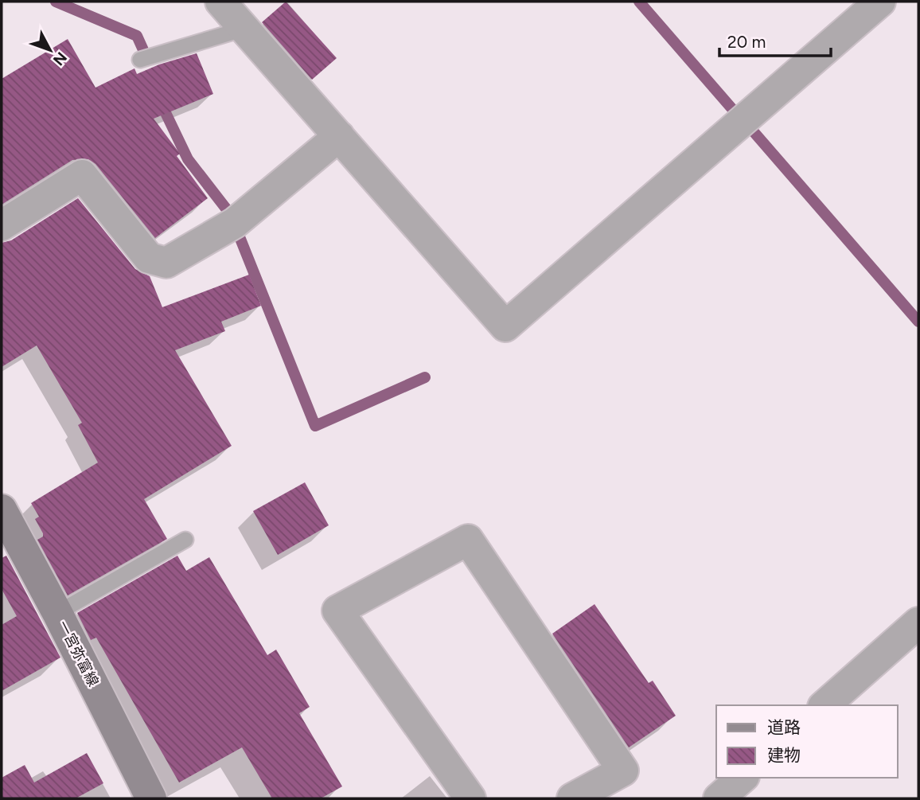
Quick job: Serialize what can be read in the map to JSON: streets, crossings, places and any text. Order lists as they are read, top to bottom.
{
  "streets": {
    "main road": ["一宮弥富線"]
  },
  "legend": ["道路", "建物"],
  "scale_bar": "20 m",
  "north": "bottom right"
}
